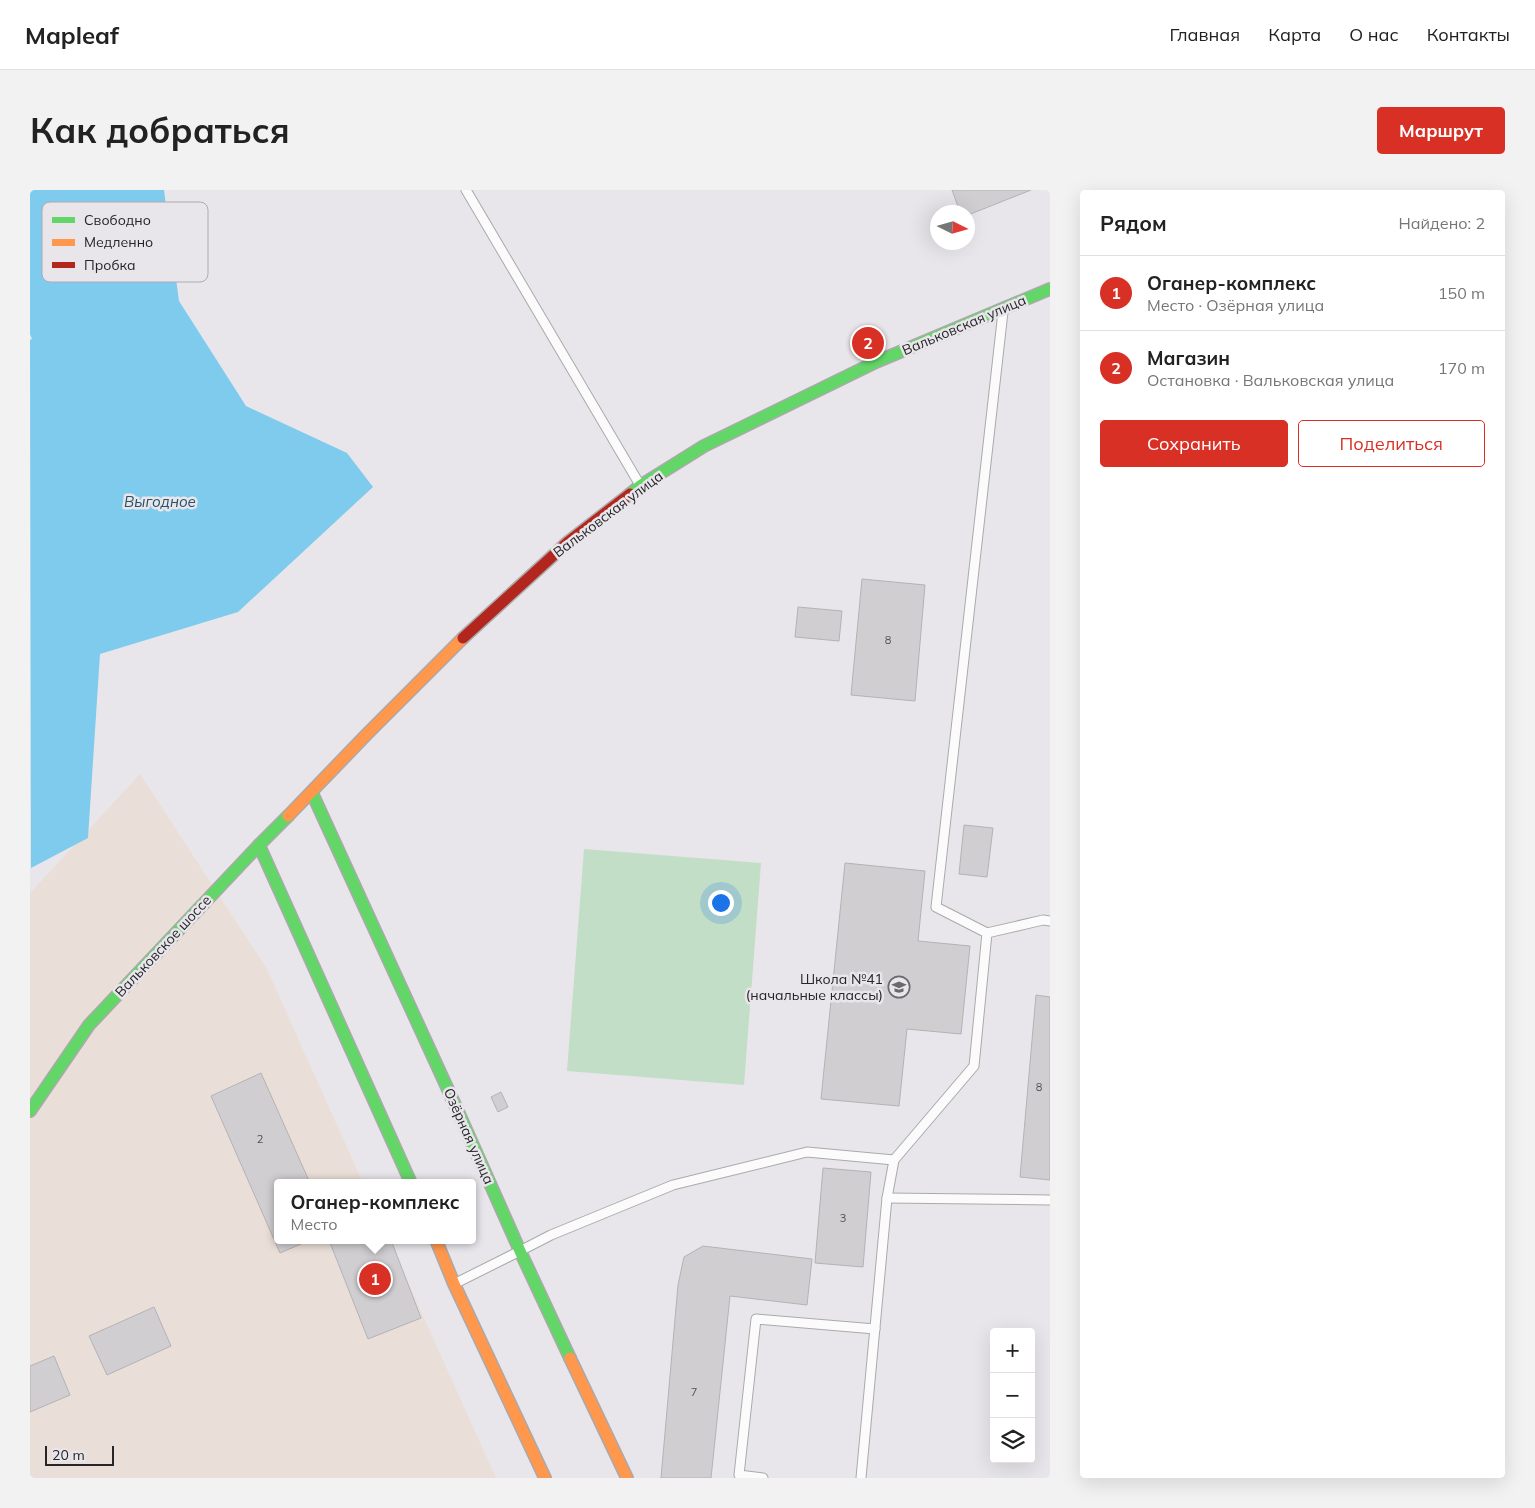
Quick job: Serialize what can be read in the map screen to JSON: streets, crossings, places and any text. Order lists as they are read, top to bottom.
{
  "streets": {
    "main road": ["Вальковская улица", "Вальковское шоссе", "Озёрная улица"]
  },
  "crossings": [
    ["Вальковская улица", "Вальковское шоссе"],
    ["Вальковская улица", "Озёрная улица"],
    ["Вальковское шоссе", "Озёрная улица"]
  ],
  "water": ["Выгодное"],
  "places": {
    "school or university": ["Школа №41 (начальные классы)"]
  },
  "house_numbers": [
    "8",
    "8",
    "2",
    "3",
    "7"
  ],
  "legend": ["Свободно", "Медленно", "Пробка"],
  "scale_bar": "20 m",
  "north": "right",
  "page": {
    "header": "Mapleaf",
    "nav": [
      "Главная",
      "Карта",
      "О нас",
      "Контакты"
    ],
    "buttons": [
      "Маршрут",
      ["Сохранить", "Поделиться"]
    ],
    "title": "Как добраться",
    "heading": ["Рядом", "Найдено: 2"],
    "list": [
      {
        "mark": "1",
        "name": "Оганер-комплекс",
        "note": "Место · Озёрная улица",
        "value": "150 m"
      },
      {
        "mark": "2",
        "name": "Магазин",
        "note": "Остановка · Вальковская улица",
        "value": "170 m"
      }
    ],
    "pins": ["2", "1"],
    "popup": ["Оганер-комплекс", "Место"],
    "map_buttons": ["+", "−"],
    "scale": "20 m"
  }
}
